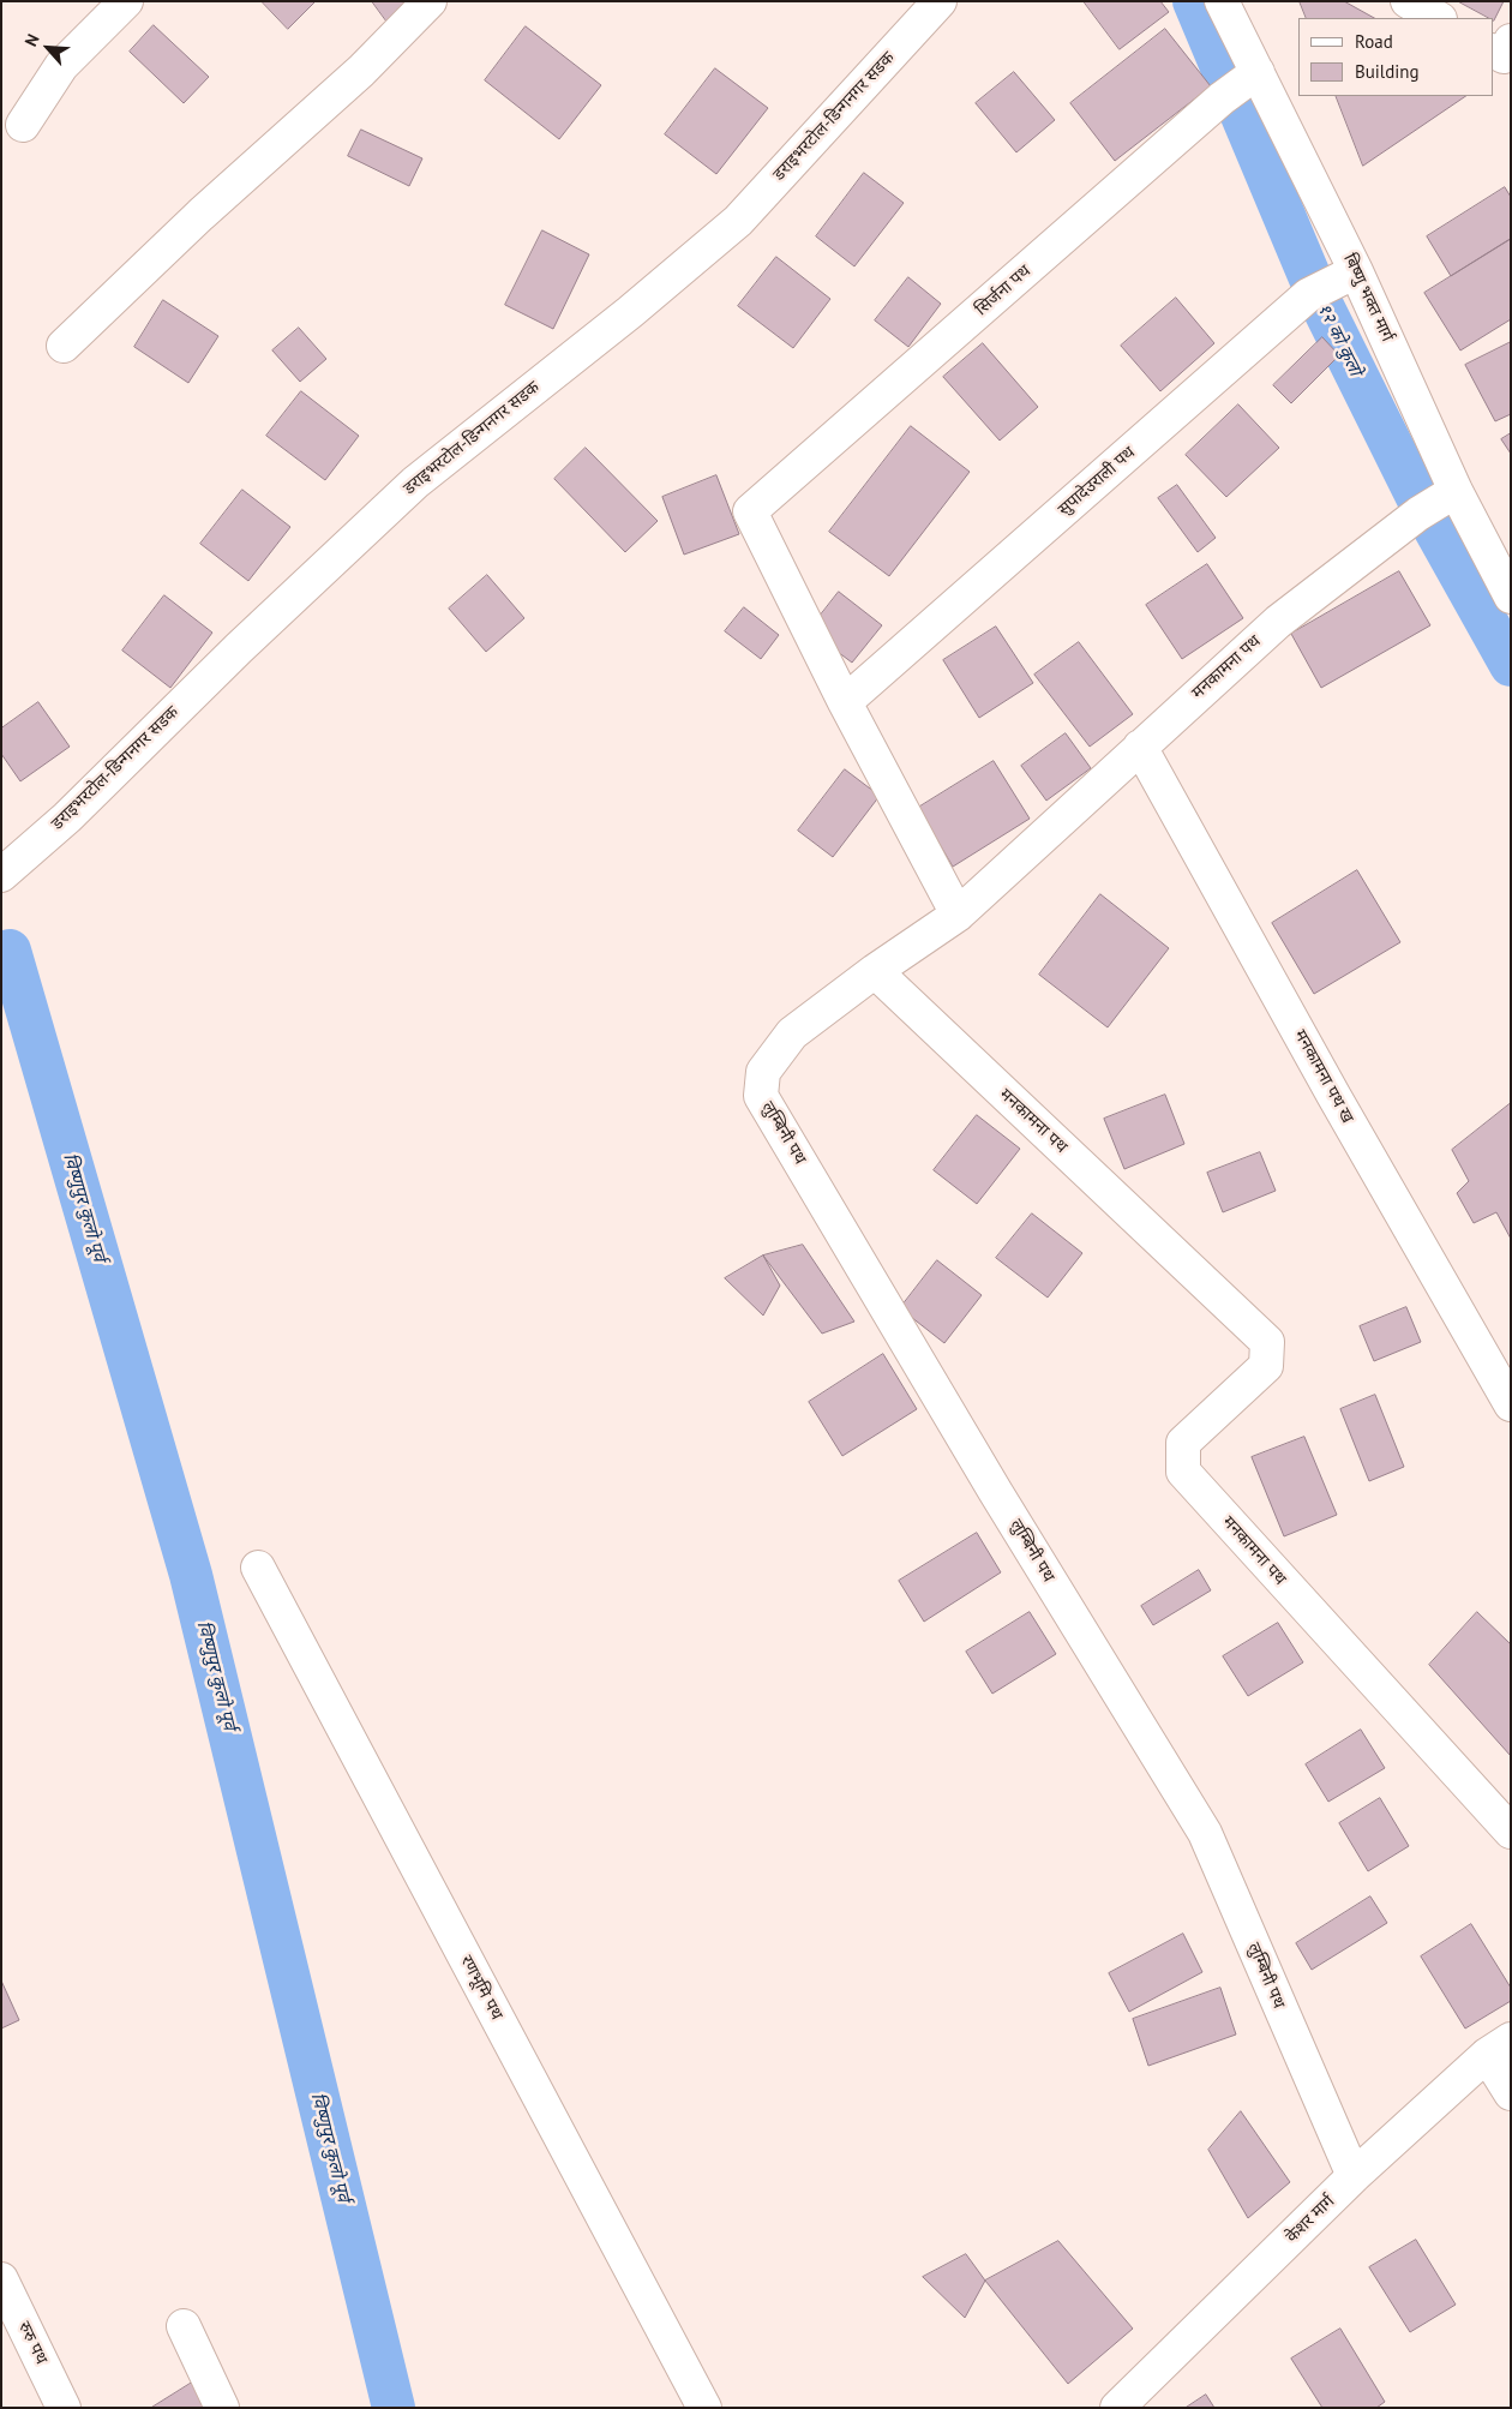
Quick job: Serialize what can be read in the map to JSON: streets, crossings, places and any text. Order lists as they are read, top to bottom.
{
  "streets": {
    "street": [
      "डराइभरटोल-डिन्गनगर सडक",
      "सिर्जना पथ",
      "बिष्णु भक्त मार्ग",
      "सुपादेउराली पथ",
      "मनकामना पथ",
      "मनकामना पथ ख",
      "लुम्बिनी पथ",
      "रणभूमि पथ",
      "केशर मार्ग",
      "रुरु पथ"
    ]
  },
  "crossings": [
    ["सिर्जना पथ", "बिष्णु भक्त मार्ग"],
    ["सिर्जना पथ", "सुपादेउराली पथ"],
    ["बिष्णु भक्त मार्ग", "सुपादेउराली पथ"],
    ["बिष्णु भक्त मार्ग", "मनकामना पथ"],
    ["मनकामना पथ", "मनकामना पथ ख"],
    ["मनकामना पथ", "लुम्बिनी पथ"],
    ["लुम्बिनी पथ", "केशर मार्ग"]
  ],
  "water": ["१२ को कुलो", "विष्णुपुर कुलो पूर्व"],
  "legend": ["Road", "Building"],
  "north": "top left"
}
